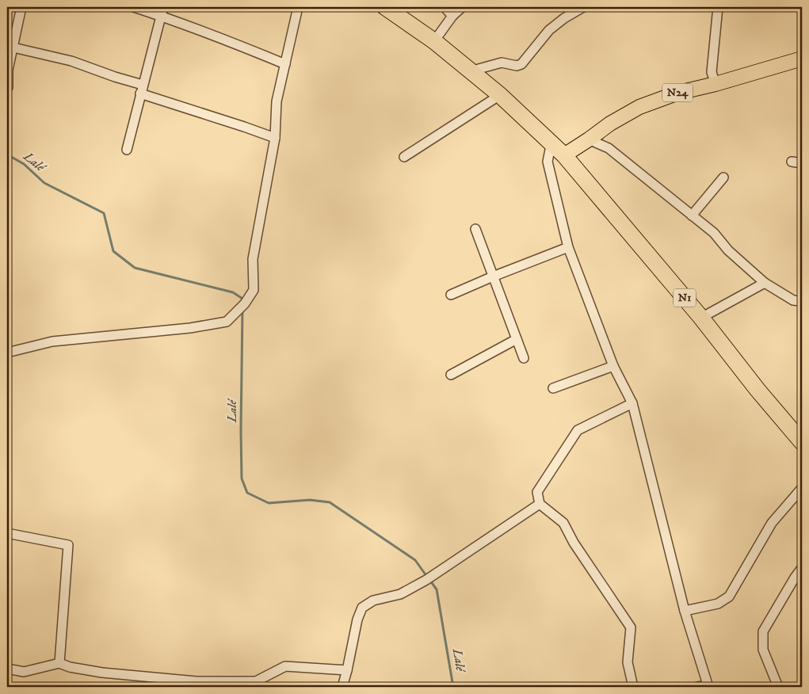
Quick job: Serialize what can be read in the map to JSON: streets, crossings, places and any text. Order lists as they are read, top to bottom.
{
  "streets": {
    "highway": ["N1"],
    "main road": ["N24"]
  },
  "crossings": [
    ["N24", "N1"]
  ],
  "water": ["Lalé"]
}
